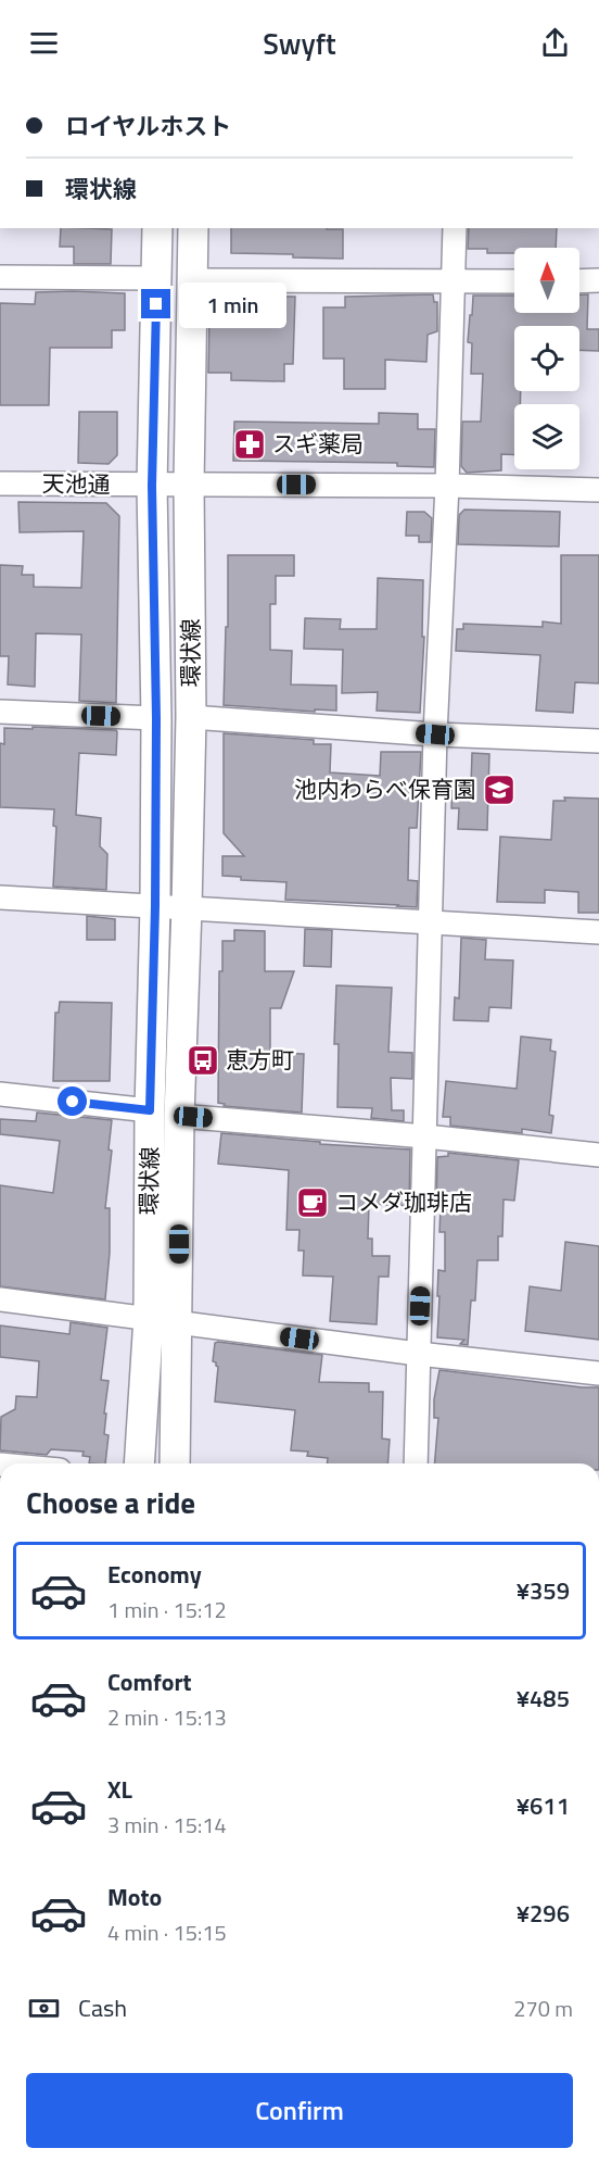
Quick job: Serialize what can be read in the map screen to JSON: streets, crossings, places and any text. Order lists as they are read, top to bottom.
{
  "streets": {
    "main road": ["環状線"],
    "street": ["天池通"]
  },
  "crossings": [
    ["天池通", "環状線"]
  ],
  "places": {
    "pharmacy": ["スギ薬局"],
    "school or university": ["池内わらべ保育園"],
    "bus stop": ["恵方町"],
    "cafe": ["コメダ珈琲店"]
  },
  "north": "top",
  "page": {
    "header": "Swyft",
    "banner": ["ロイヤルホスト", "環状線"],
    "bubble": "1 min",
    "heading": "Choose a ride",
    "list": [
      {
        "name": "Economy",
        "note": "1 min · 15:12",
        "value": "¥359"
      },
      {
        "name": "Comfort",
        "note": "2 min · 15:13",
        "value": "¥485"
      },
      {
        "name": "XL",
        "note": "3 min · 15:14",
        "value": "¥611"
      },
      {
        "name": "Moto",
        "note": "4 min · 15:15",
        "value": "¥296"
      }
    ],
    "pay": ["Cash", "270 m"],
    "buttons": "Confirm"
  }
}
